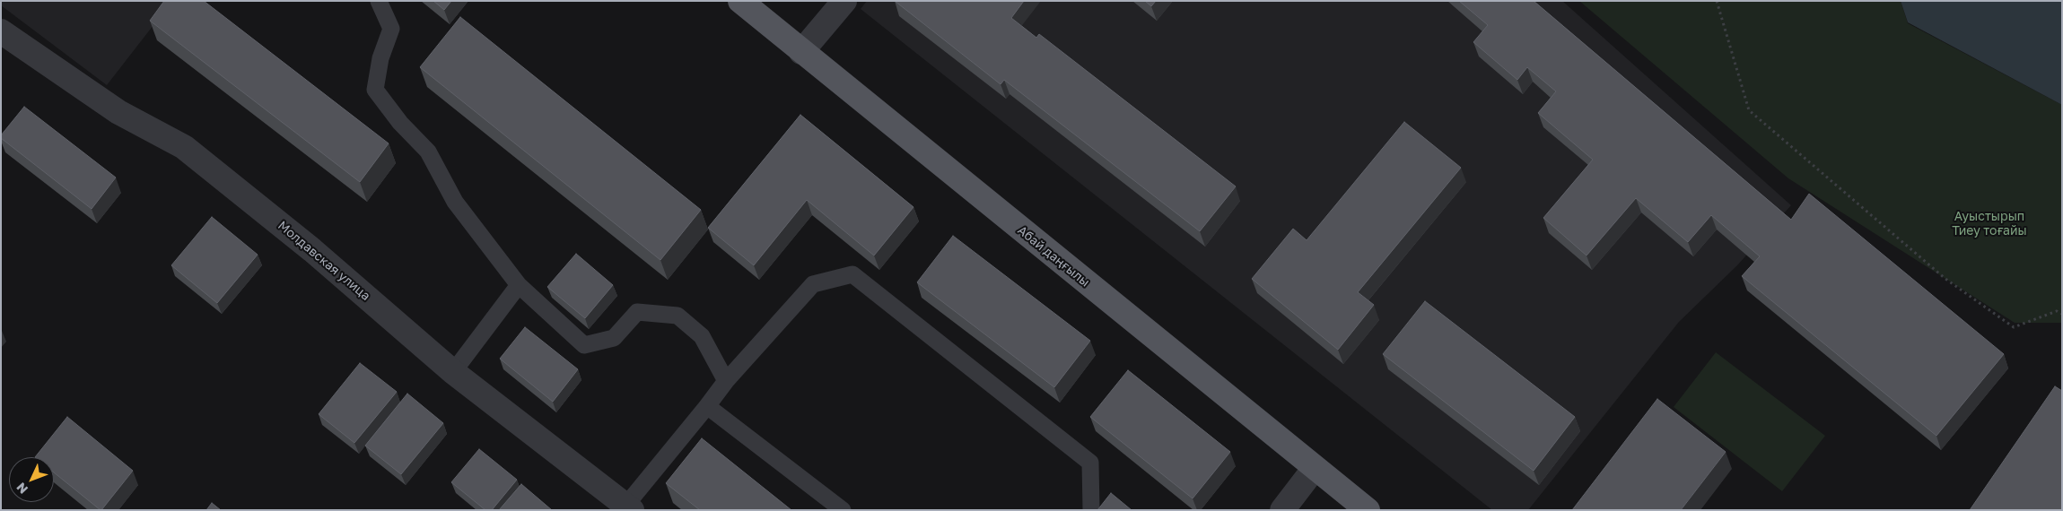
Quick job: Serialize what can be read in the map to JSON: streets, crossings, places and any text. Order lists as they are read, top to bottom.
{
  "streets": {
    "main road": ["Абай даңғылы"],
    "street": ["Молдавская улица"]
  },
  "parks": ["Ауыстырып Тиеу тоғайы"],
  "north": "bottom left"
}
